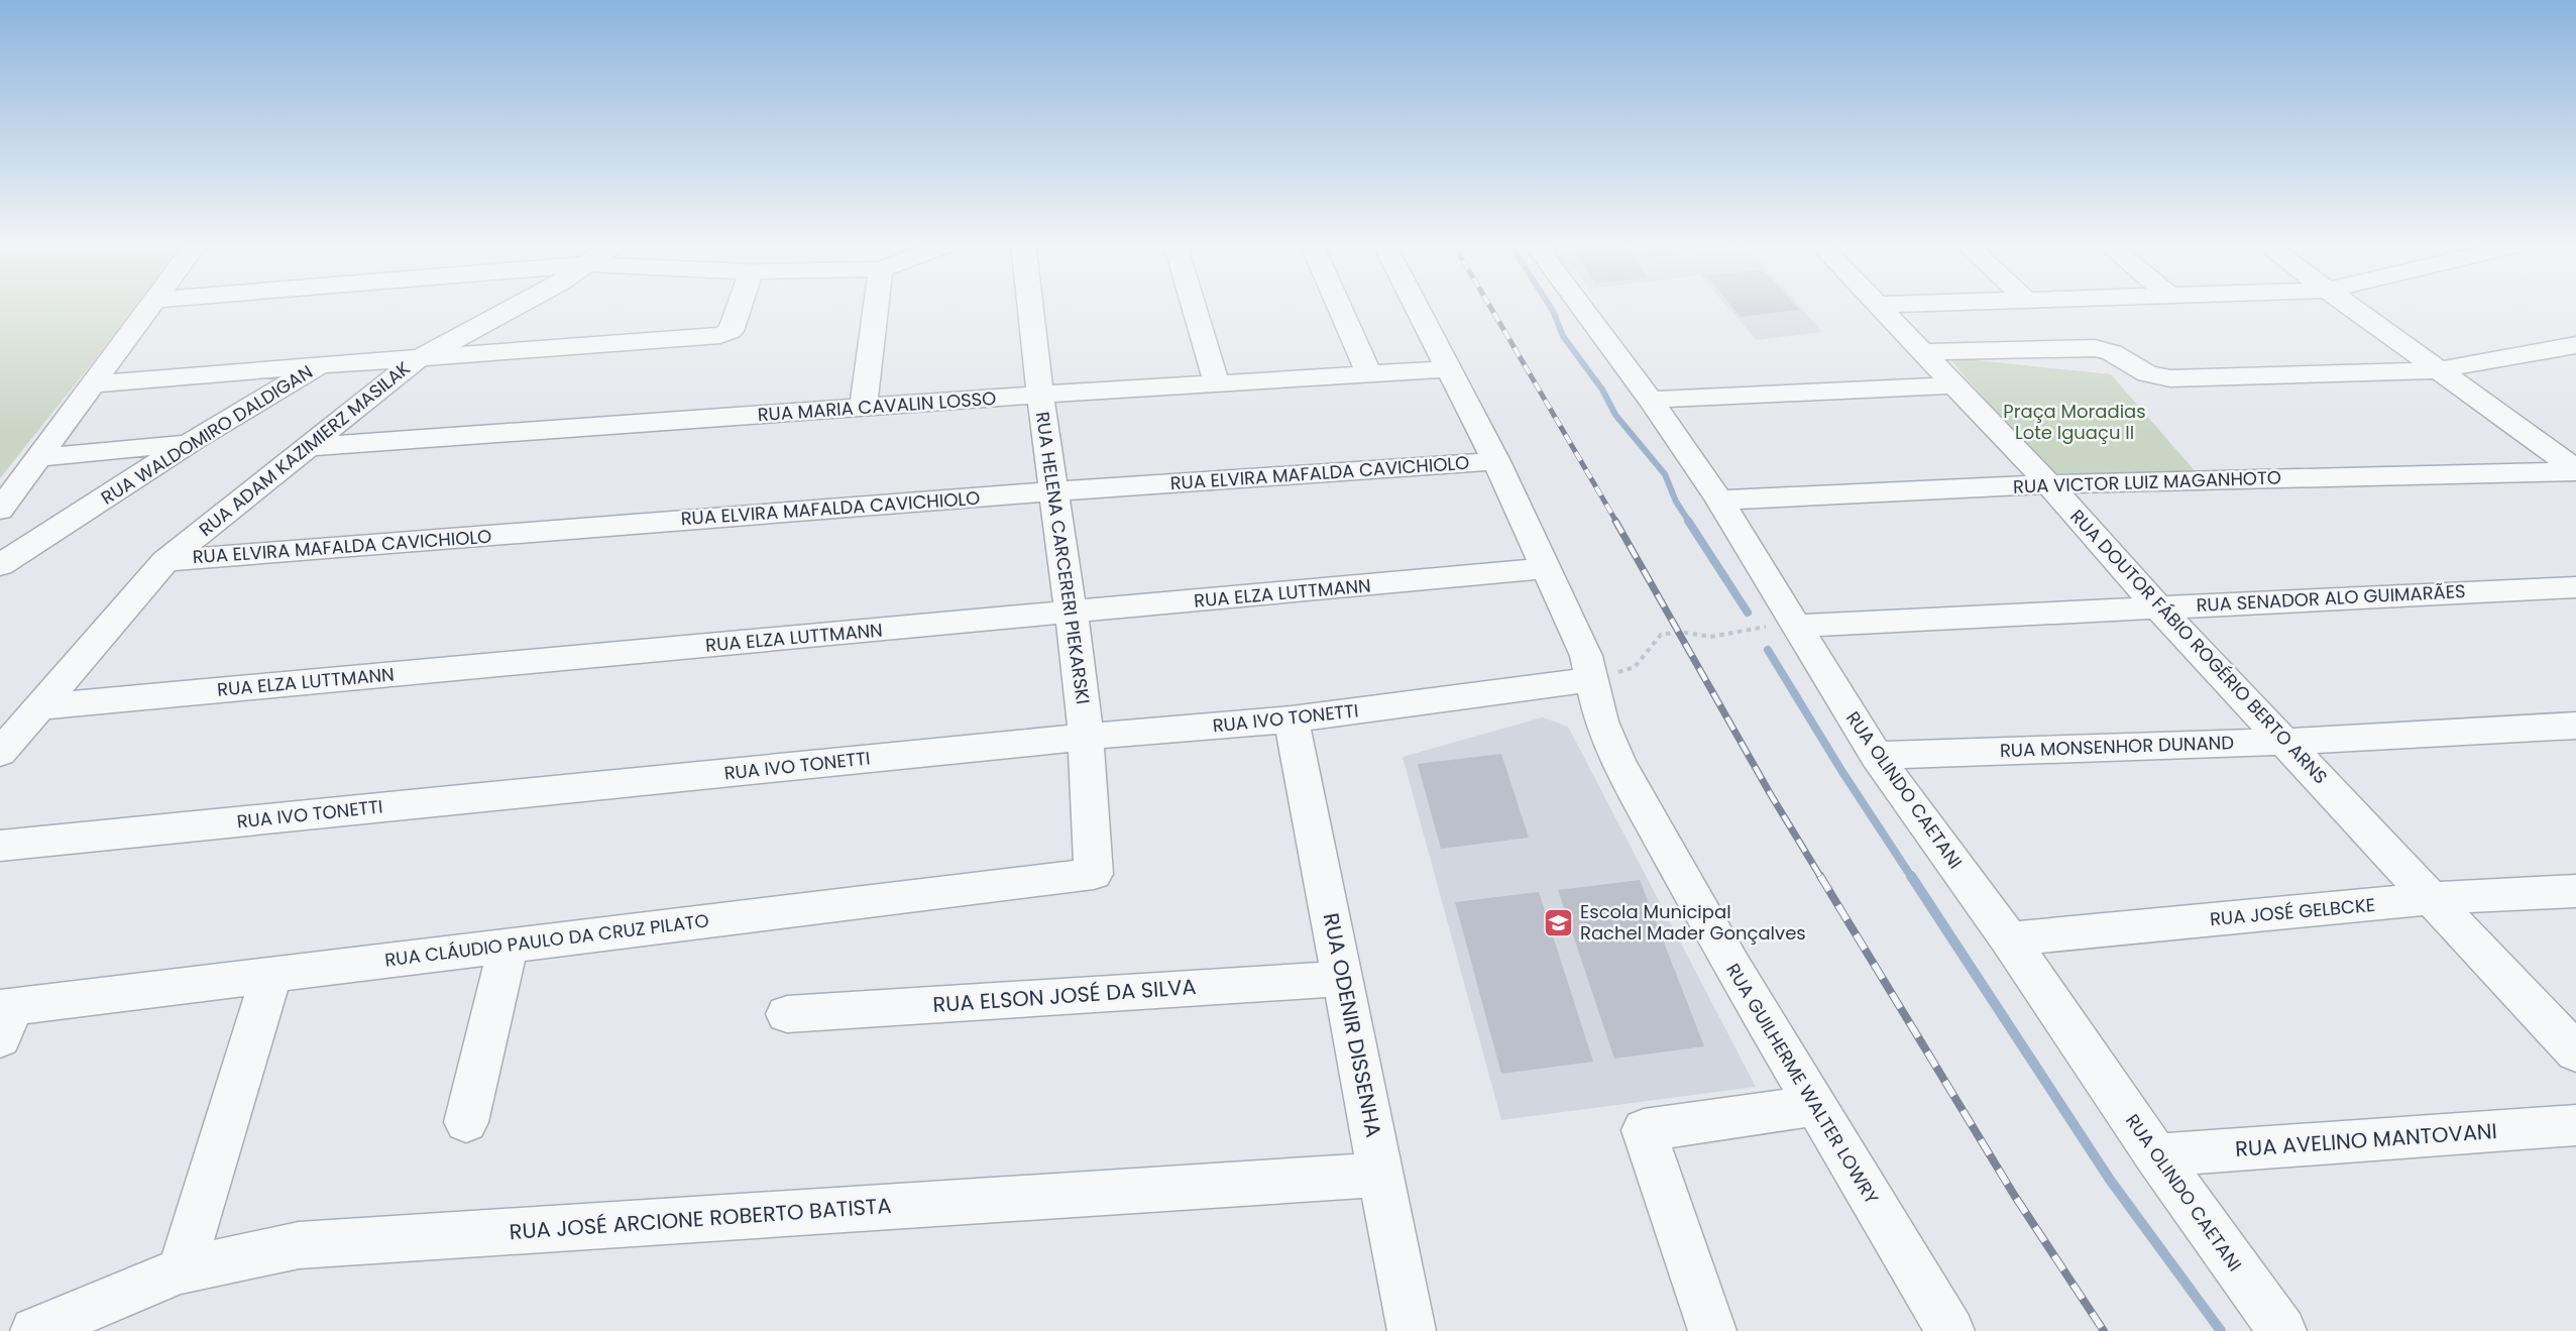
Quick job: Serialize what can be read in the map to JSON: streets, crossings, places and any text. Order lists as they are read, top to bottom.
{
  "streets": {
    "street": [
      "RUA MARIA CAVALIN LOSSO",
      "RUA WALDOMIRO DALDIGAN",
      "RUA ADAM KAZIMIERZ MASILAK",
      "RUA ELVIRA MAFALDA CAVICHIOLO",
      "RUA VICTOR LUIZ MAGANHOTO",
      "RUA HELENA CARCERERI PIEKARSKI",
      "RUA ELZA LUTTMANN",
      "RUA SENADOR ALO GUIMARÃES",
      "RUA DOUTOR FÁBIO ROGÉRIO BERTO ARNS",
      "RUA IVO TONETTI",
      "RUA MONSENHOR DUNAND",
      "RUA OLINDO CAETANI",
      "RUA JOSÉ GELBCKE",
      "RUA CLÁUDIO PAULO DA CRUZ PILATO",
      "RUA ELSON JOSÉ DA SILVA",
      "RUA ODENIR DISSENHA",
      "RUA GUILHERME WALTER LOWRY",
      "RUA AVELINO MANTOVANI",
      "RUA JOSÉ ARCIONE ROBERTO BATISTA"
    ]
  },
  "crossings": [
    ["RUA MARIA CAVALIN LOSSO", "RUA ADAM KAZIMIERZ MASILAK"],
    ["RUA MARIA CAVALIN LOSSO", "RUA HELENA CARCERERI PIEKARSKI"],
    ["RUA MARIA CAVALIN LOSSO", "RUA GUILHERME WALTER LOWRY"],
    ["RUA WALDOMIRO DALDIGAN", "RUA ADAM KAZIMIERZ MASILAK"],
    ["RUA ADAM KAZIMIERZ MASILAK", "RUA ELVIRA MAFALDA CAVICHIOLO"],
    ["RUA ADAM KAZIMIERZ MASILAK", "RUA ELZA LUTTMANN"],
    ["RUA ELVIRA MAFALDA CAVICHIOLO", "RUA HELENA CARCERERI PIEKARSKI"],
    ["RUA ELVIRA MAFALDA CAVICHIOLO", "RUA GUILHERME WALTER LOWRY"],
    ["RUA VICTOR LUIZ MAGANHOTO", "RUA DOUTOR FÁBIO ROGÉRIO BERTO ARNS"],
    ["RUA VICTOR LUIZ MAGANHOTO", "RUA OLINDO CAETANI"],
    ["RUA HELENA CARCERERI PIEKARSKI", "RUA ELZA LUTTMANN"],
    ["RUA HELENA CARCERERI PIEKARSKI", "RUA IVO TONETTI"],
    ["RUA HELENA CARCERERI PIEKARSKI", "RUA CLÁUDIO PAULO DA CRUZ PILATO"],
    ["RUA ELZA LUTTMANN", "RUA GUILHERME WALTER LOWRY"],
    ["RUA SENADOR ALO GUIMARÃES", "RUA DOUTOR FÁBIO ROGÉRIO BERTO ARNS"],
    ["RUA SENADOR ALO GUIMARÃES", "RUA OLINDO CAETANI"],
    ["RUA DOUTOR FÁBIO ROGÉRIO BERTO ARNS", "RUA MONSENHOR DUNAND"],
    ["RUA DOUTOR FÁBIO ROGÉRIO BERTO ARNS", "RUA JOSÉ GELBCKE"],
    ["RUA IVO TONETTI", "RUA ODENIR DISSENHA"],
    ["RUA IVO TONETTI", "RUA GUILHERME WALTER LOWRY"],
    ["RUA MONSENHOR DUNAND", "RUA OLINDO CAETANI"],
    ["RUA OLINDO CAETANI", "RUA JOSÉ GELBCKE"],
    ["RUA OLINDO CAETANI", "RUA AVELINO MANTOVANI"],
    ["RUA ELSON JOSÉ DA SILVA", "RUA ODENIR DISSENHA"],
    ["RUA ODENIR DISSENHA", "RUA JOSÉ ARCIONE ROBERTO BATISTA"]
  ],
  "parks": ["Praça Moradias Lote Iguaçu II"],
  "places": {
    "school or university": ["Escola Municipal Rachel Mader Gonçalves"]
  }
}
